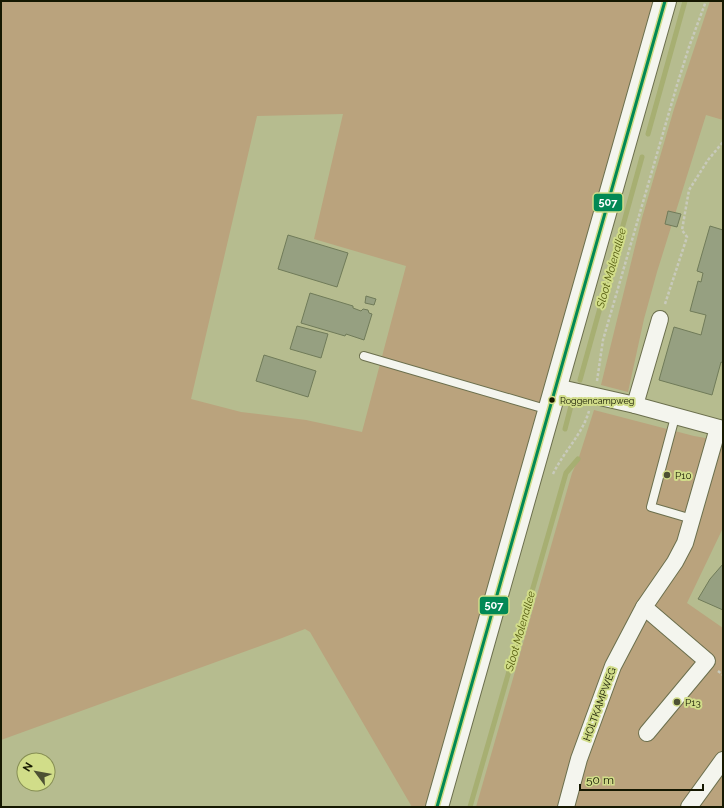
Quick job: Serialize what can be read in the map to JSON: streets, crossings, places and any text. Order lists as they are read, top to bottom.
{
  "streets": {
    "street": ["HOLTKAMPWEG"]
  },
  "water": ["Sloot Molenallee"],
  "places": ["Roggencampweg", "P10", "P13"],
  "lines": ["transit line 507"],
  "scale_bar": "50 m",
  "north": "top left"
}
